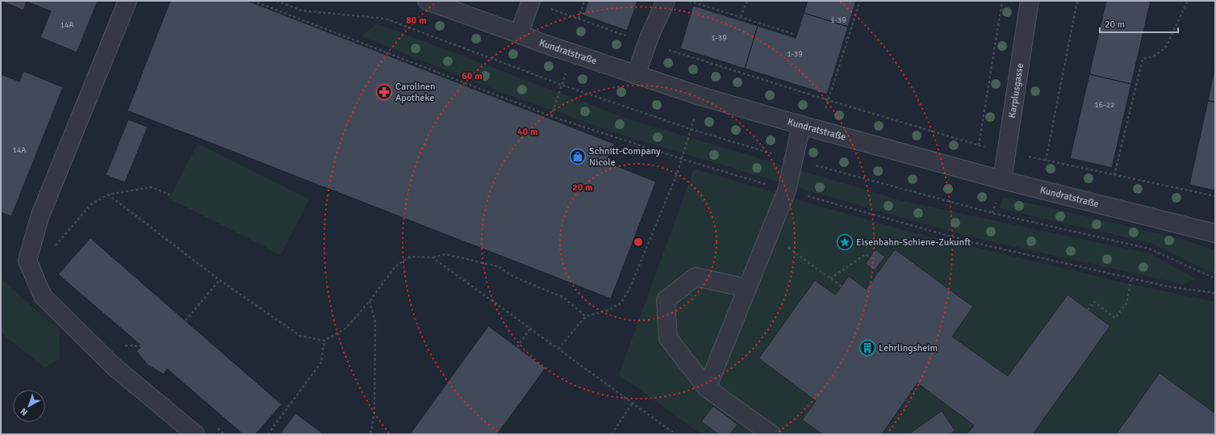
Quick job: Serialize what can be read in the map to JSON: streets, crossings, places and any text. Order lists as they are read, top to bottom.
{
  "streets": {
    "street": ["Kundratstraße", "Karplusgasse"]
  },
  "crossings": [
    ["Kundratstraße", "Karplusgasse"]
  ],
  "places": {
    "pharmacy": ["Carolinen Apotheke"],
    "shop": ["Schnitt-Company Nicole"],
    "place": ["Eisenbahn-Schiene-Zukunft"],
    "building": ["Lehrlingsheim"]
  },
  "house_numbers": [
    "1-39",
    "14A",
    "1-39",
    "1-39",
    "16-22",
    "14A"
  ],
  "scale_bar": "20 m",
  "north": "bottom left",
  "rings": [
    "80 m",
    "60 m",
    "40 m",
    "20 m"
  ]
}
